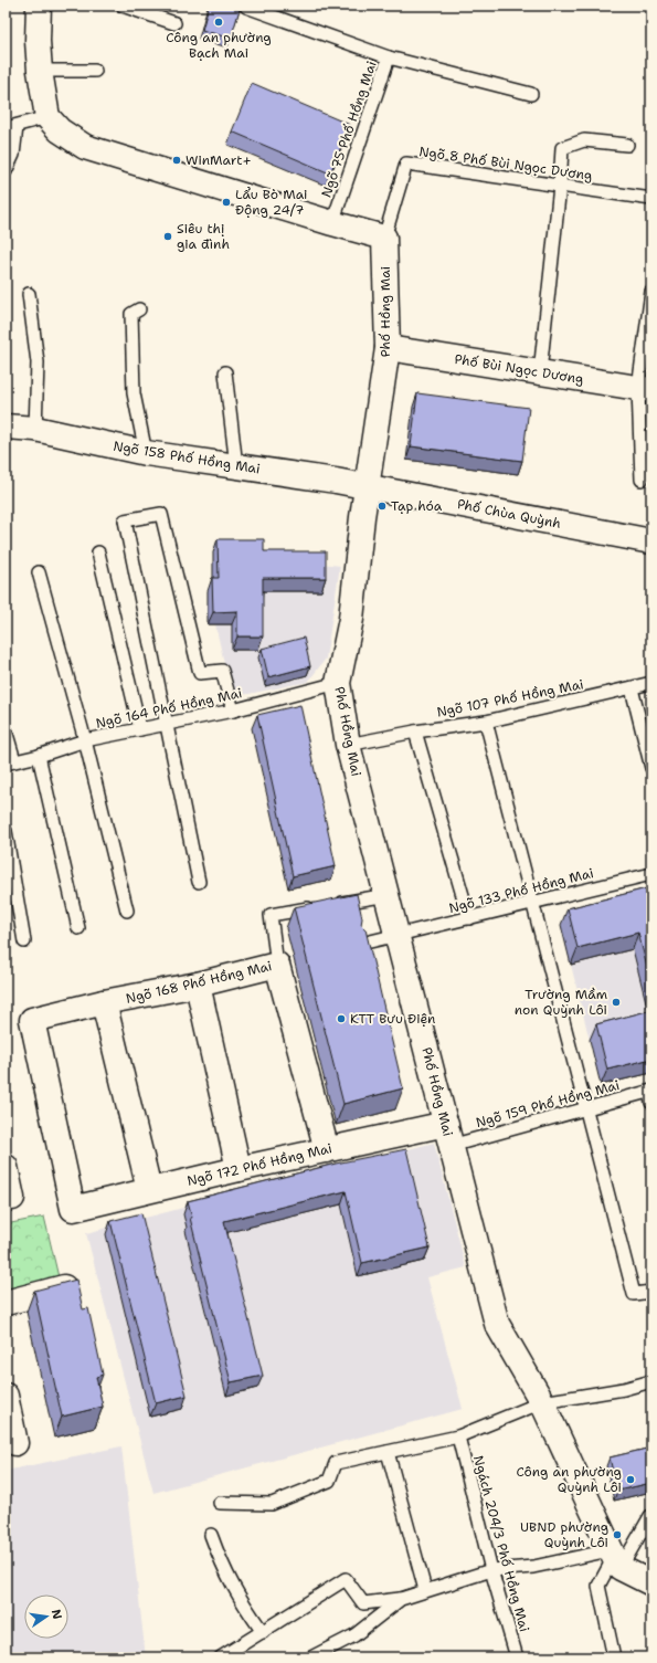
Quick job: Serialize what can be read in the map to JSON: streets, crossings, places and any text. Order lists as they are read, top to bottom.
{
  "streets": {
    "street": [
      "Phố Hồng Mai",
      "Phố Bùi Ngọc Dương",
      "Ngõ 158 Phố Hồng Mai",
      "Phố Chùa Quỳnh",
      "Ngõ 168 Phố Hồng Mai",
      "Ngõ 172 Phố Hồng Mai"
    ],
    "lane": [
      "Ngõ 75 Phố Hồng Mai",
      "Ngõ 8 Phố Bùi Ngọc Dương",
      "Ngõ 107 Phố Hồng Mai",
      "Ngõ 164 Phố Hồng Mai",
      "Ngõ 133 Phố Hồng Mai",
      "Ngõ 159 Phố Hồng Mai",
      "Ngách 204/3 Phố Hồng Mai"
    ]
  },
  "crossings": [
    ["Ngõ 8 Phố Bùi Ngọc Dương", "Phố Hồng Mai"],
    ["Phố Hồng Mai", "Phố Bùi Ngọc Dương"],
    ["Phố Hồng Mai", "Ngõ 158 Phố Hồng Mai"],
    ["Phố Hồng Mai", "Phố Chùa Quỳnh"],
    ["Phố Hồng Mai", "Ngõ 107 Phố Hồng Mai"],
    ["Phố Hồng Mai", "Ngõ 164 Phố Hồng Mai"],
    ["Phố Hồng Mai", "Ngõ 133 Phố Hồng Mai"],
    ["Phố Hồng Mai", "Ngõ 168 Phố Hồng Mai"],
    ["Phố Hồng Mai", "Ngõ 159 Phố Hồng Mai"],
    ["Phố Hồng Mai", "Ngõ 172 Phố Hồng Mai"],
    ["Ngõ 158 Phố Hồng Mai", "Phố Chùa Quỳnh"],
    ["Ngõ 168 Phố Hồng Mai", "Ngõ 172 Phố Hồng Mai"],
    ["Ngõ 159 Phố Hồng Mai", "Ngõ 172 Phố Hồng Mai"]
  ],
  "places": [
    "Công an phường Bạch Mai",
    "WinMart+",
    "Lẩu Bò Mai Động 24/7",
    "Siêu thị gia đình",
    "Tạp hóa",
    "Trường Mầm non Quỳnh Lôi",
    "KTT Bưu Điện",
    "Công an phường Quỳnh Lôi",
    "UBND phường Quỳnh Lôi"
  ],
  "north": "right"
}
